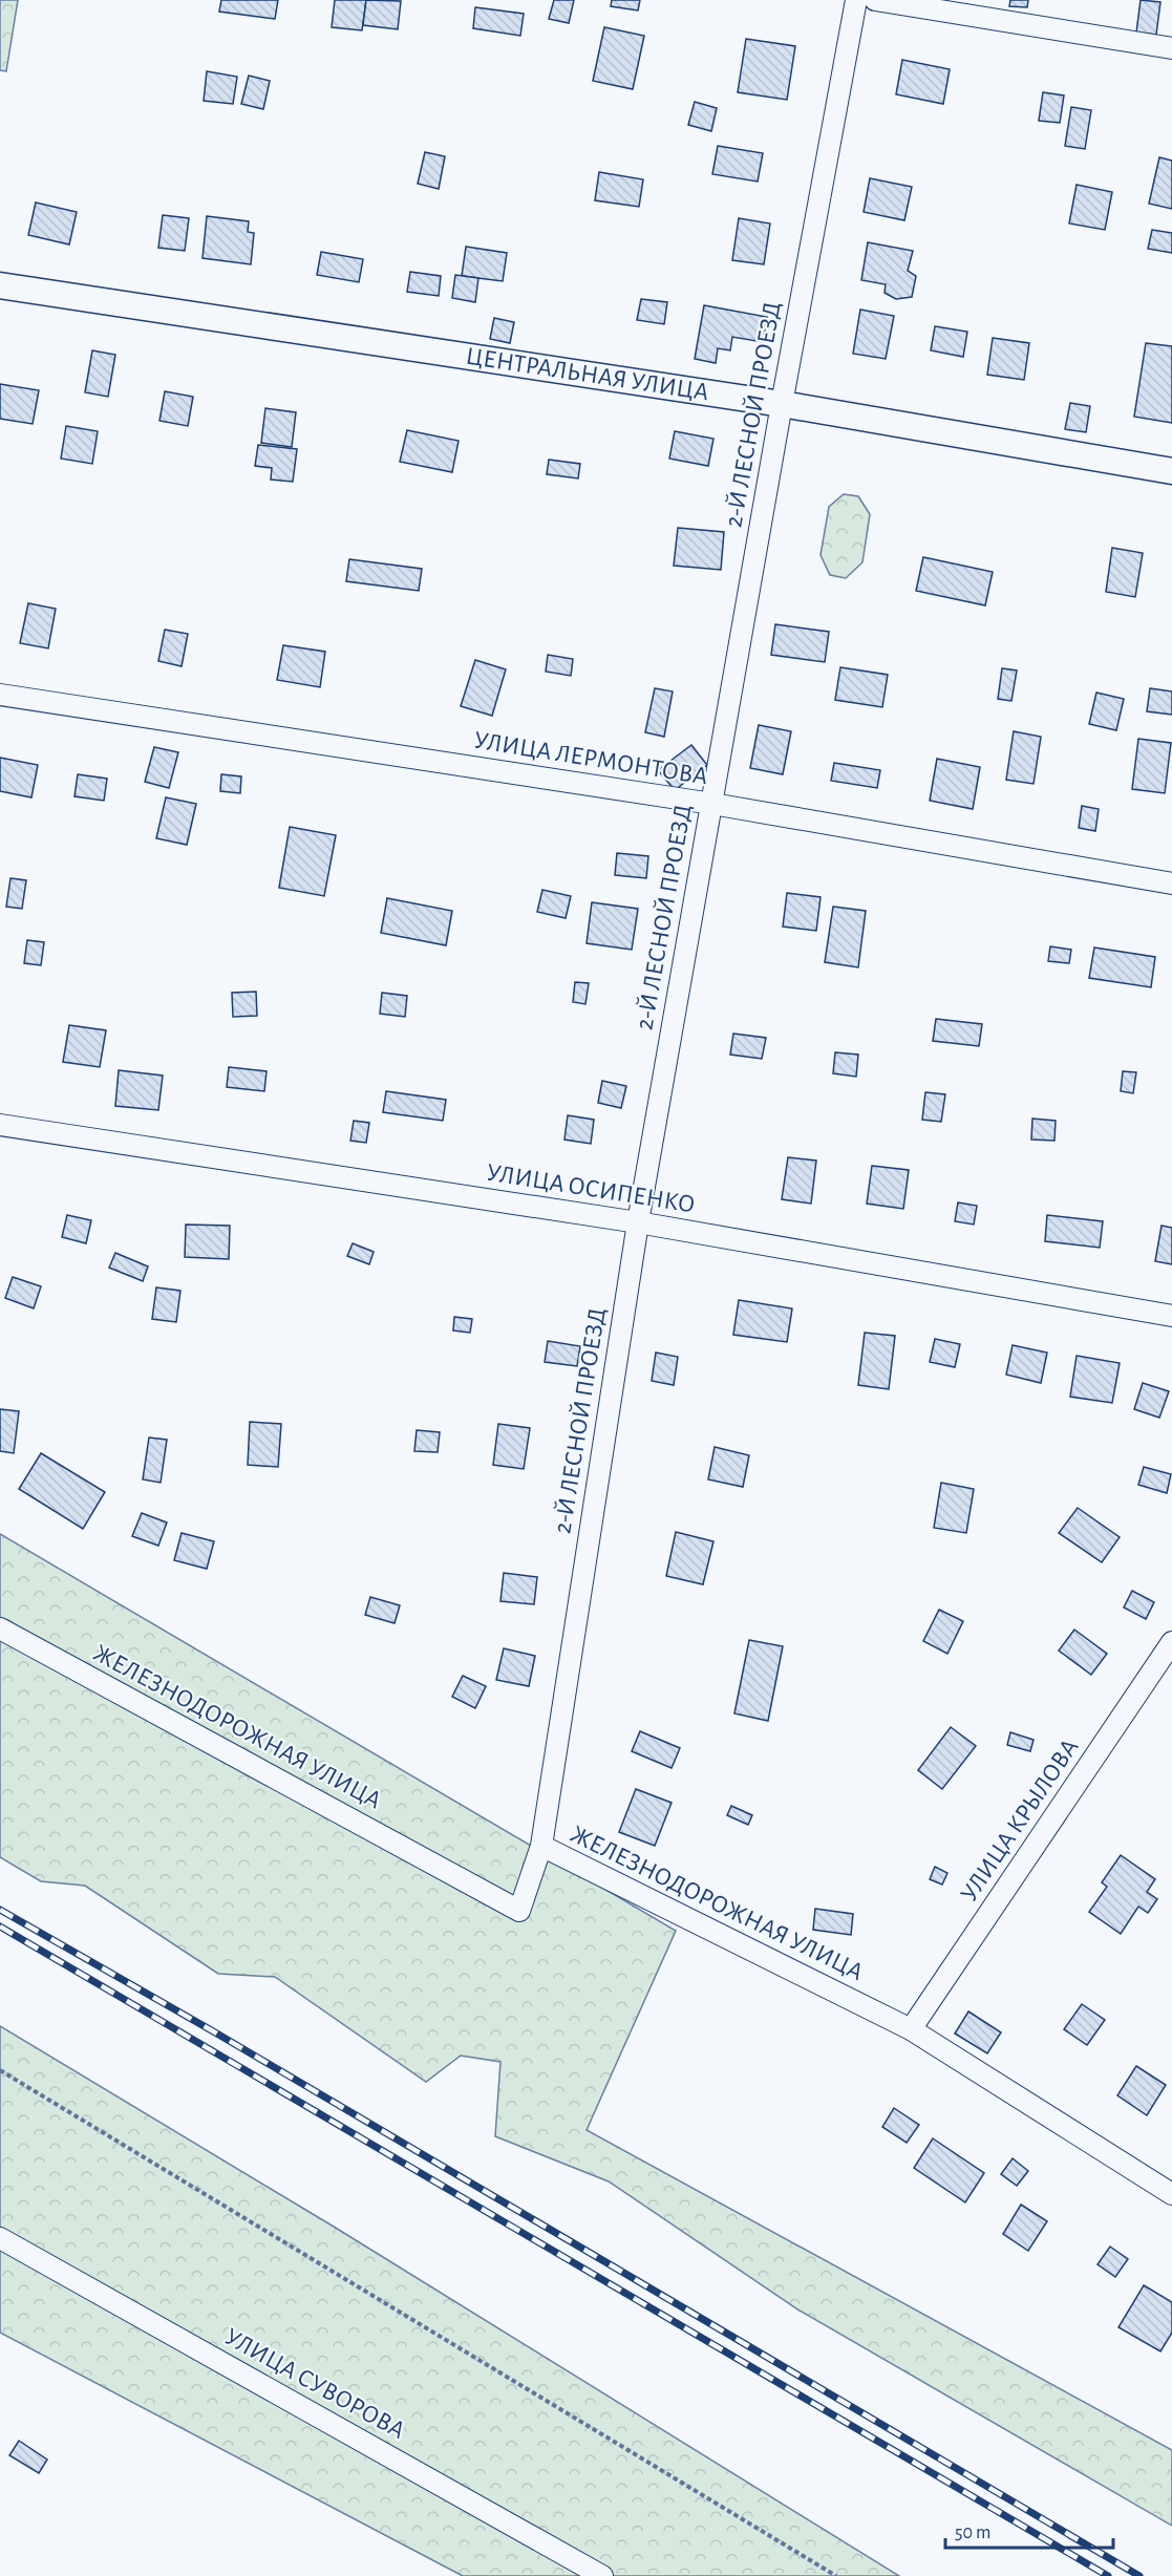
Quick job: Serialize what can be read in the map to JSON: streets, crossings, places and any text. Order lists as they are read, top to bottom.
{
  "streets": {
    "street": [
      "ЦЕНТРАЛЬНАЯ УЛИЦА",
      "2-Й ЛЕСНОЙ ПРОЕЗД",
      "УЛИЦА ЛЕРМОНТОВА",
      "УЛИЦА ОСИПЕНКО",
      "ЖЕЛЕЗНОДОРОЖНАЯ УЛИЦА",
      "УЛИЦА КРЫЛОВА",
      "УЛИЦА СУВОРОВА"
    ]
  },
  "crossings": [
    ["ЦЕНТРАЛЬНАЯ УЛИЦА", "2-Й ЛЕСНОЙ ПРОЕЗД"],
    ["2-Й ЛЕСНОЙ ПРОЕЗД", "УЛИЦА ЛЕРМОНТОВА"],
    ["2-Й ЛЕСНОЙ ПРОЕЗД", "УЛИЦА ОСИПЕНКО"],
    ["2-Й ЛЕСНОЙ ПРОЕЗД", "ЖЕЛЕЗНОДОРОЖНАЯ УЛИЦА"],
    ["ЖЕЛЕЗНОДОРОЖНАЯ УЛИЦА", "УЛИЦА КРЫЛОВА"]
  ],
  "scale_bar": "50 m"
}
